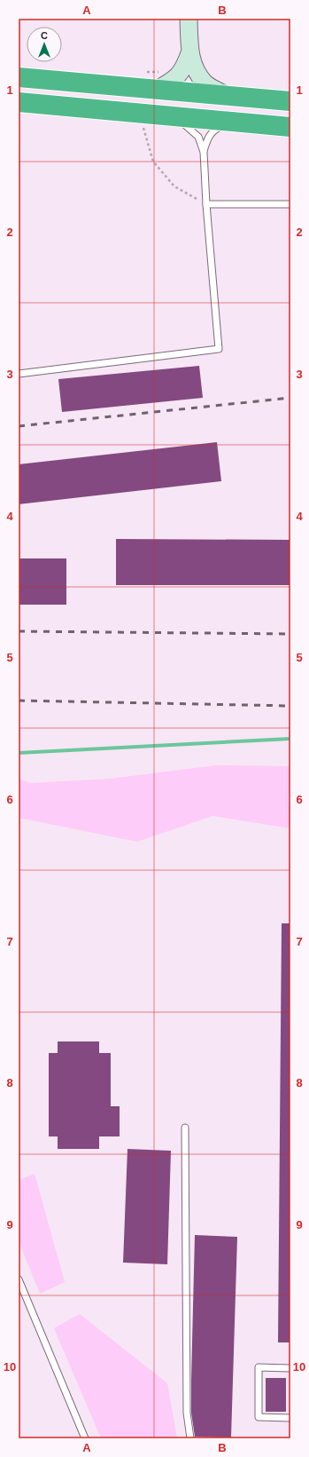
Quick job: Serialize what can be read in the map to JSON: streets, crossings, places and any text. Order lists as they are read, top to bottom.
{
  "north": "top",
  "grid": {
    "columns": ["A", "B"],
    "rows": [
      "1",
      "2",
      "3",
      "4",
      "5",
      "6",
      "7",
      "8",
      "9",
      "10"
    ]
  }
}
